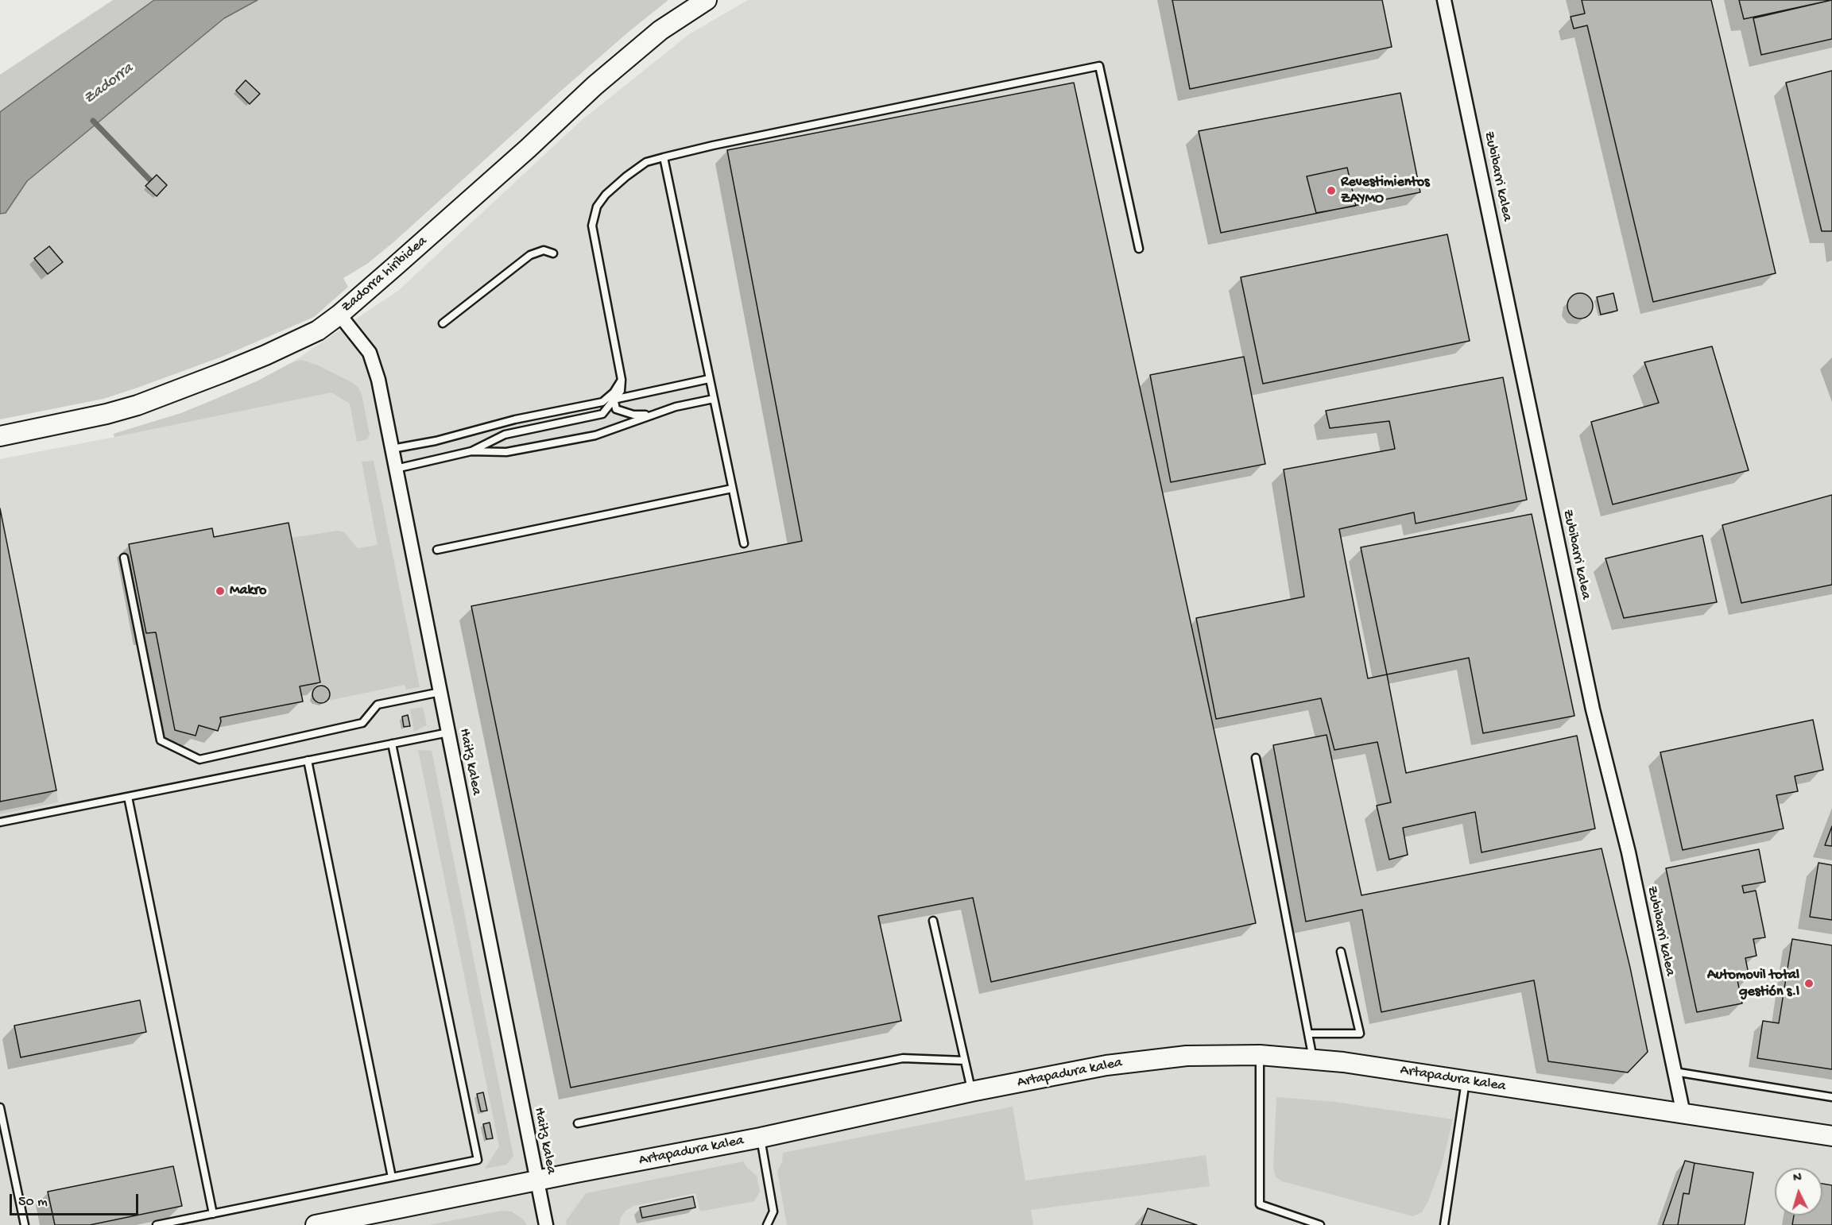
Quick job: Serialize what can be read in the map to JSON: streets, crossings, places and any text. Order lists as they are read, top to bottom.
{
  "streets": {
    "street": [
      "Zubibarri kalea",
      "Zadorra hiribidea",
      "Haitz kalea",
      "Artapadura kalea"
    ]
  },
  "crossings": [
    ["Zubibarri kalea", "Artapadura kalea"],
    ["Zadorra hiribidea", "Haitz kalea"],
    ["Haitz kalea", "Artapadura kalea"]
  ],
  "water": ["Zadorra"],
  "places": ["Revestimientos ZAYMO", "Makro", "Automovil total gestión s.l"],
  "scale_bar": "50 m",
  "north": "top"
}
